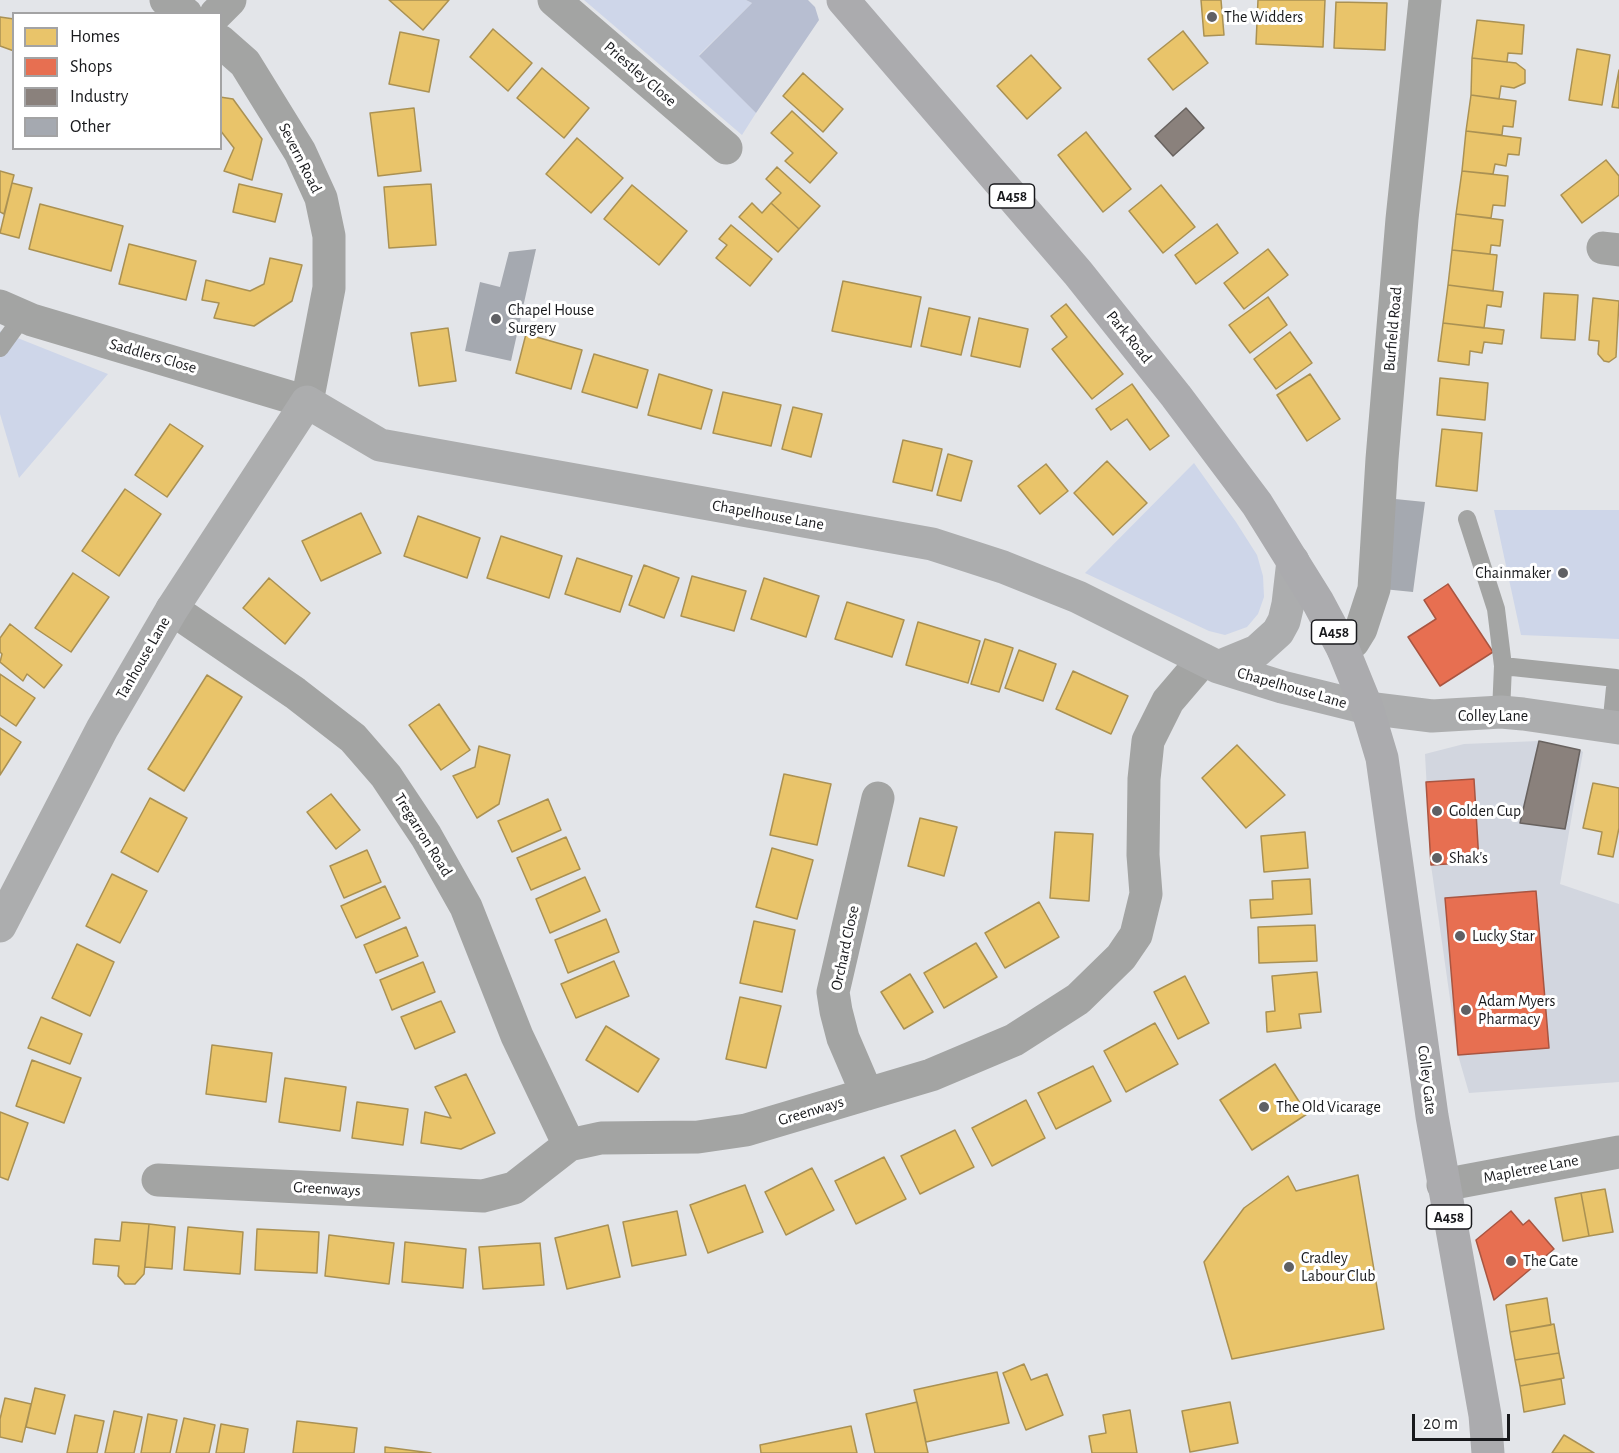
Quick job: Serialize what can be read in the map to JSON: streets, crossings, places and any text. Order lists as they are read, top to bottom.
{
  "streets": {
    "highway": ["A458", "Park Road", "Colley Gate"],
    "street": [
      "Priestley Close",
      "Severn Road",
      "Burfield Road",
      "Saddlers Close",
      "Chapelhouse Lane",
      "Tanhouse Lane",
      "Colley Lane",
      "Tregarron Road",
      "Orchard Close",
      "Greenways",
      "Mapletree Lane"
    ]
  },
  "crossings": [
    ["Severn Road", "Saddlers Close"],
    ["Severn Road", "Chapelhouse Lane"],
    ["Severn Road", "Tanhouse Lane"],
    ["Burfield Road", "Park Road"],
    ["Park Road", "Chapelhouse Lane"],
    ["Park Road", "Colley Lane"],
    ["Park Road", "Colley Gate"],
    ["Saddlers Close", "Chapelhouse Lane"],
    ["Saddlers Close", "Tanhouse Lane"],
    ["Chapelhouse Lane", "Tanhouse Lane"],
    ["Chapelhouse Lane", "Colley Lane"],
    ["Chapelhouse Lane", "Colley Gate"],
    ["Chapelhouse Lane", "Greenways"],
    ["Tanhouse Lane", "Tregarron Road"],
    ["Colley Lane", "Colley Gate"],
    ["Tregarron Road", "Greenways"],
    ["Orchard Close", "Greenways"],
    ["Colley Gate", "Mapletree Lane"]
  ],
  "places": [
    "The Widders",
    "Chapel House Surgery",
    "Chainmaker",
    "Golden Cup",
    "Shak's",
    "Lucky Star",
    "Adam Myers Pharmacy",
    "The Old Vicarage",
    "The Gate",
    "Cradley Labour Club"
  ],
  "legend": [
    "Homes",
    "Shops",
    "Industry",
    "Other"
  ],
  "scale_bar": "20 m"
}
